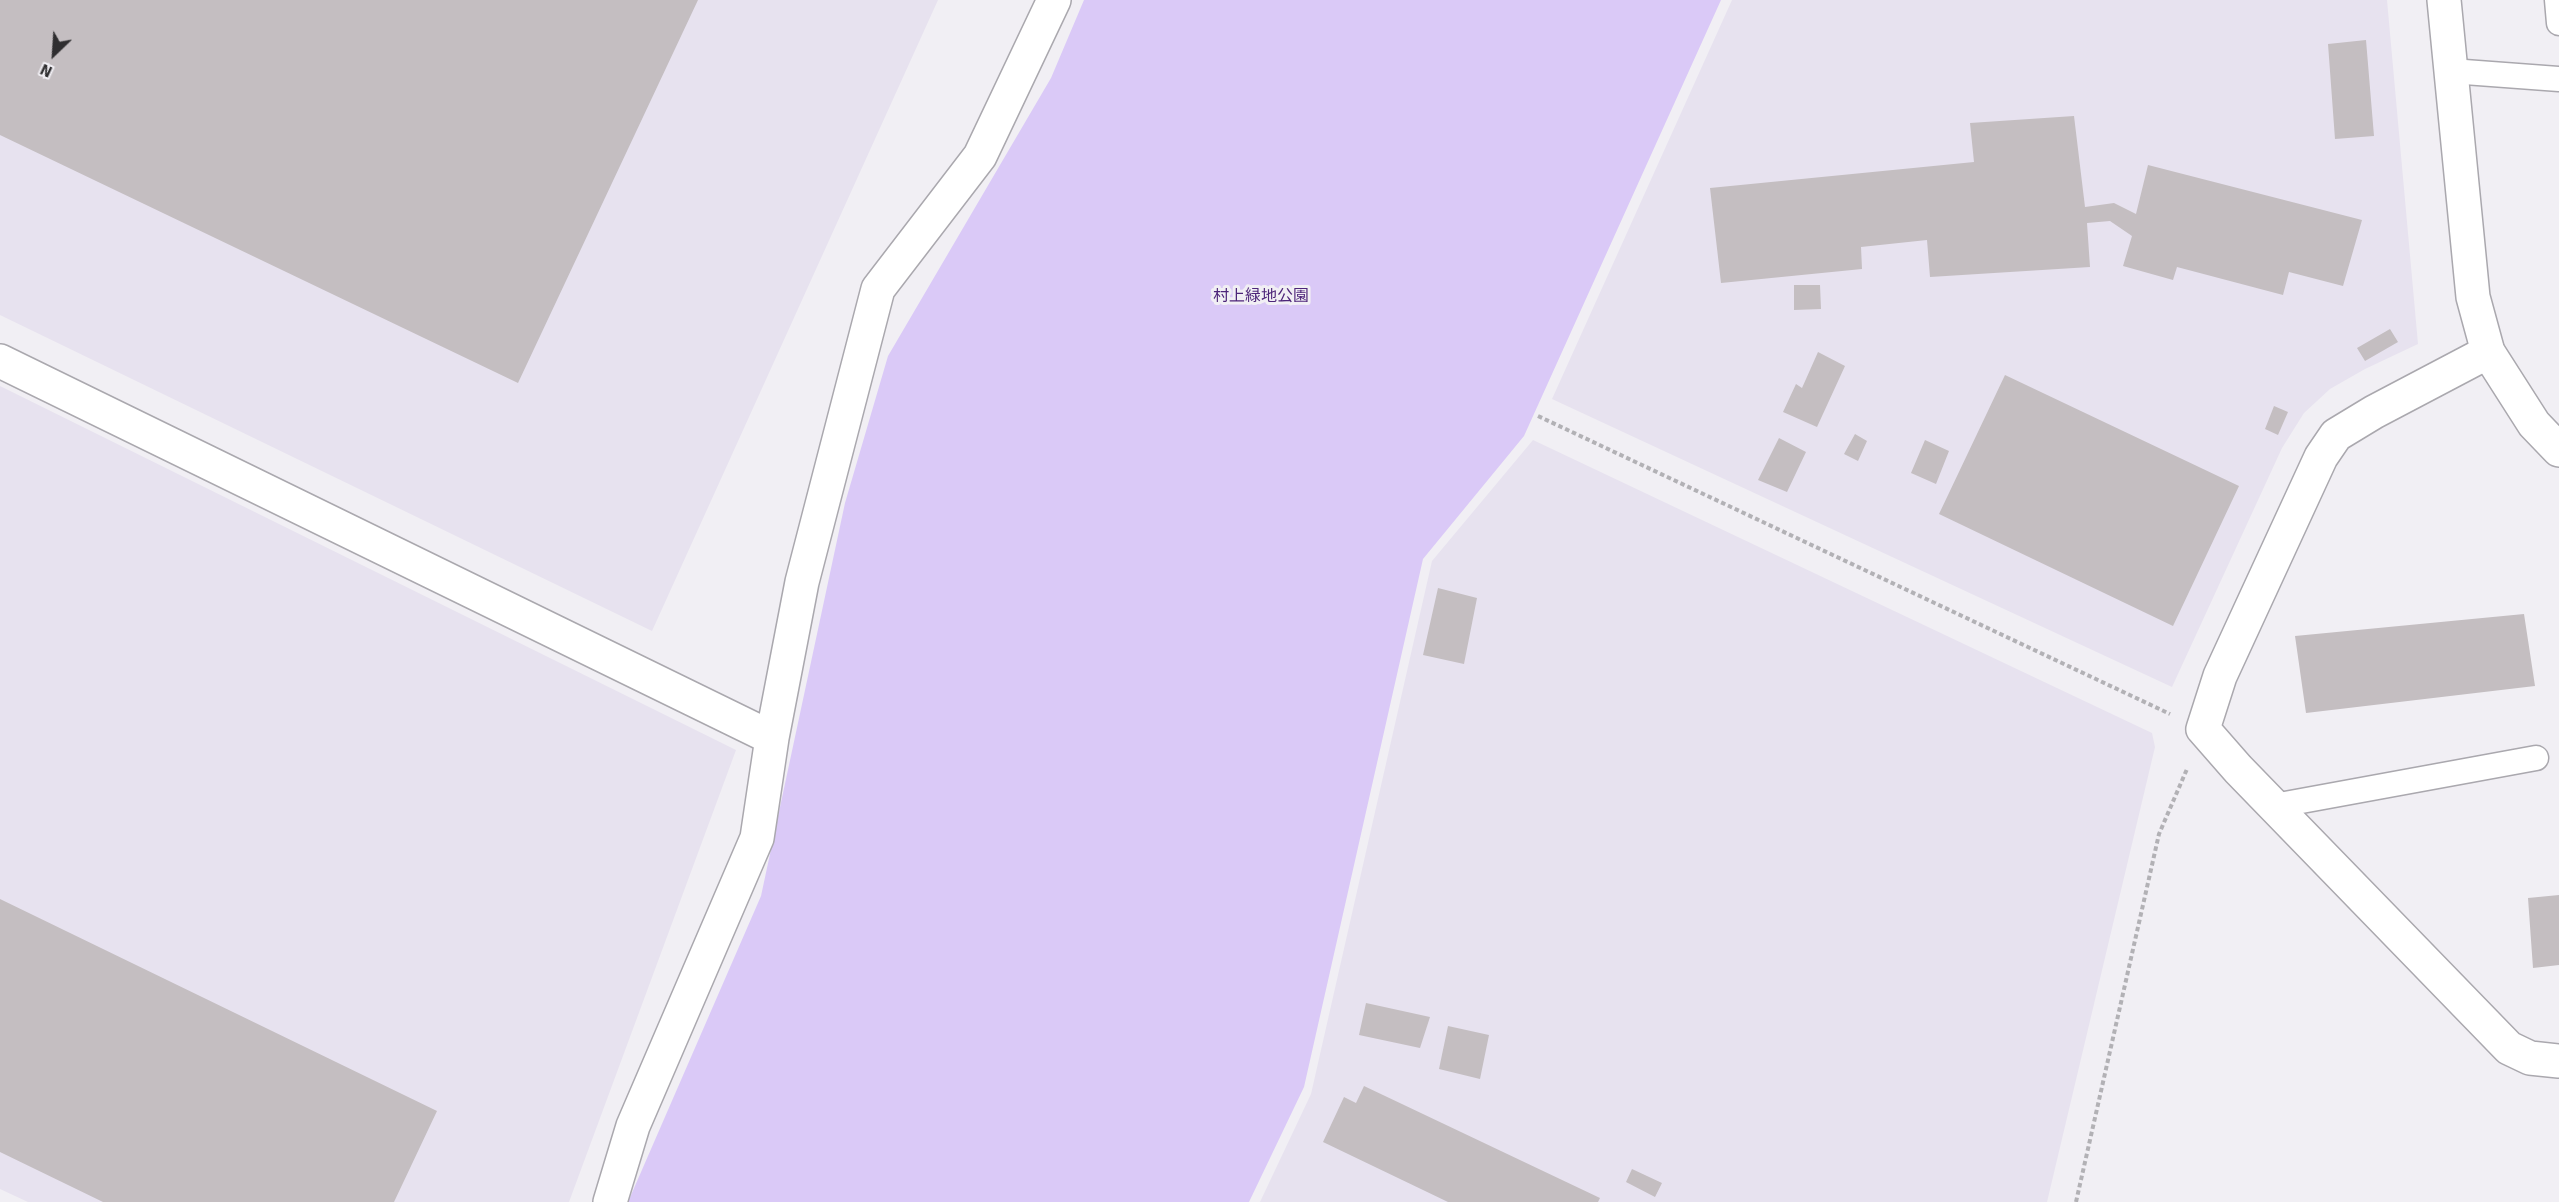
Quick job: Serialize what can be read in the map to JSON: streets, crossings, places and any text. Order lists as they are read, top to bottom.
{
  "parks": ["村上緑地公園"],
  "north": "bottom left"
}
